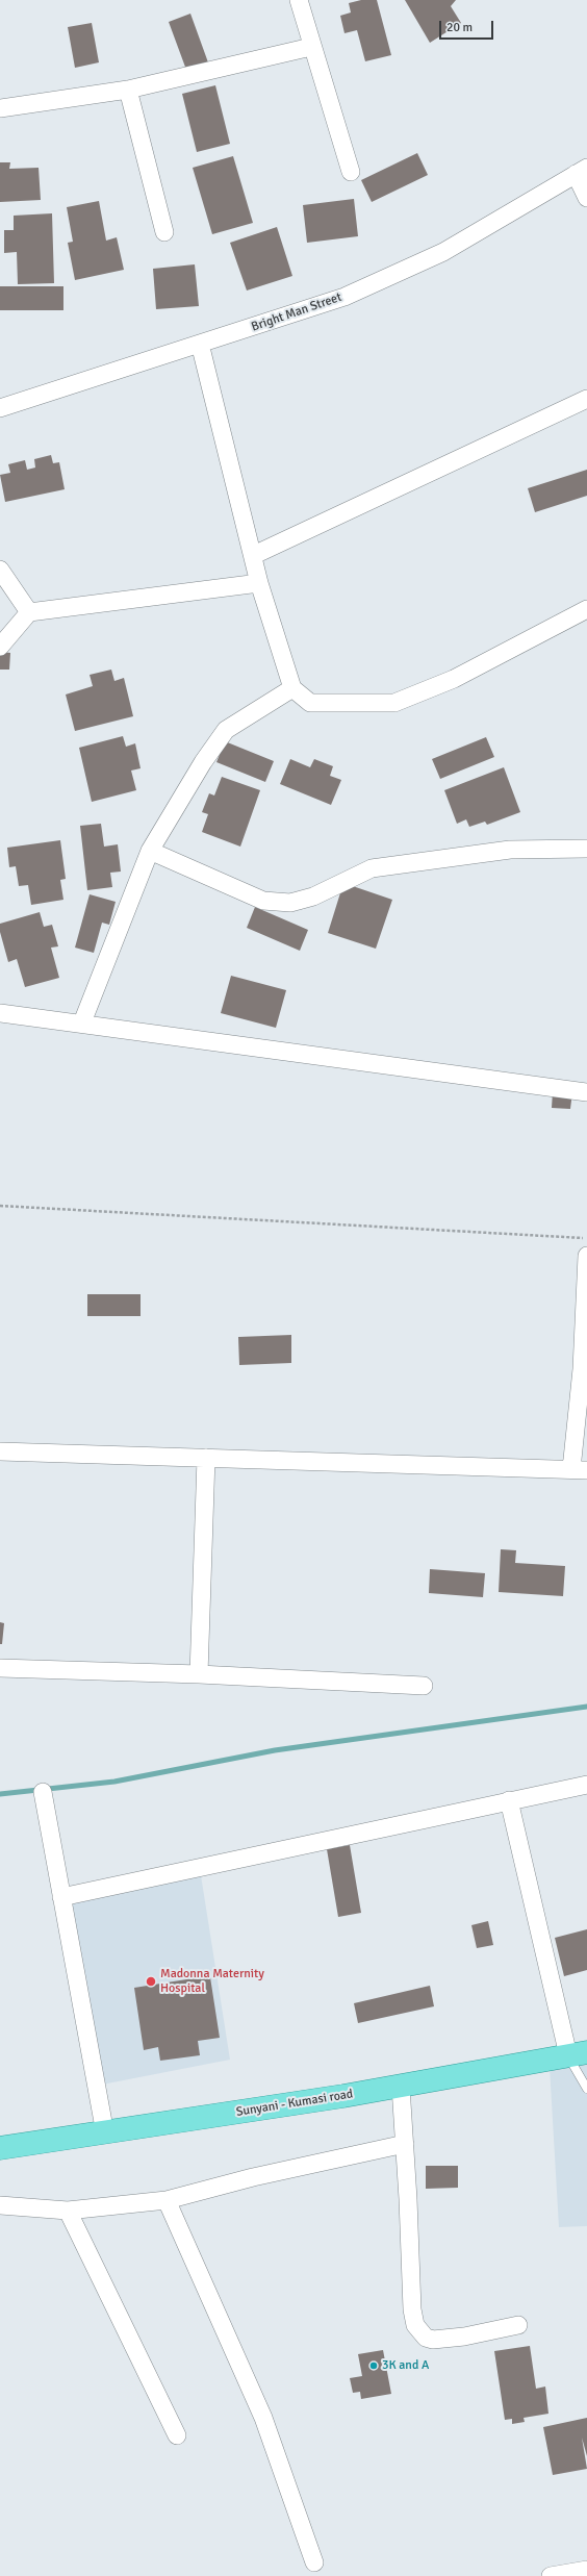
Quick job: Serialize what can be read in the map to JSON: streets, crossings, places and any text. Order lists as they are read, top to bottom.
{
  "streets": {
    "main road": ["Sunyani - Kumasi road"],
    "street": ["Bright Man Street"]
  },
  "places": ["Madonna Maternity Hospital", "3K and A"],
  "scale_bar": "20 m"
}
